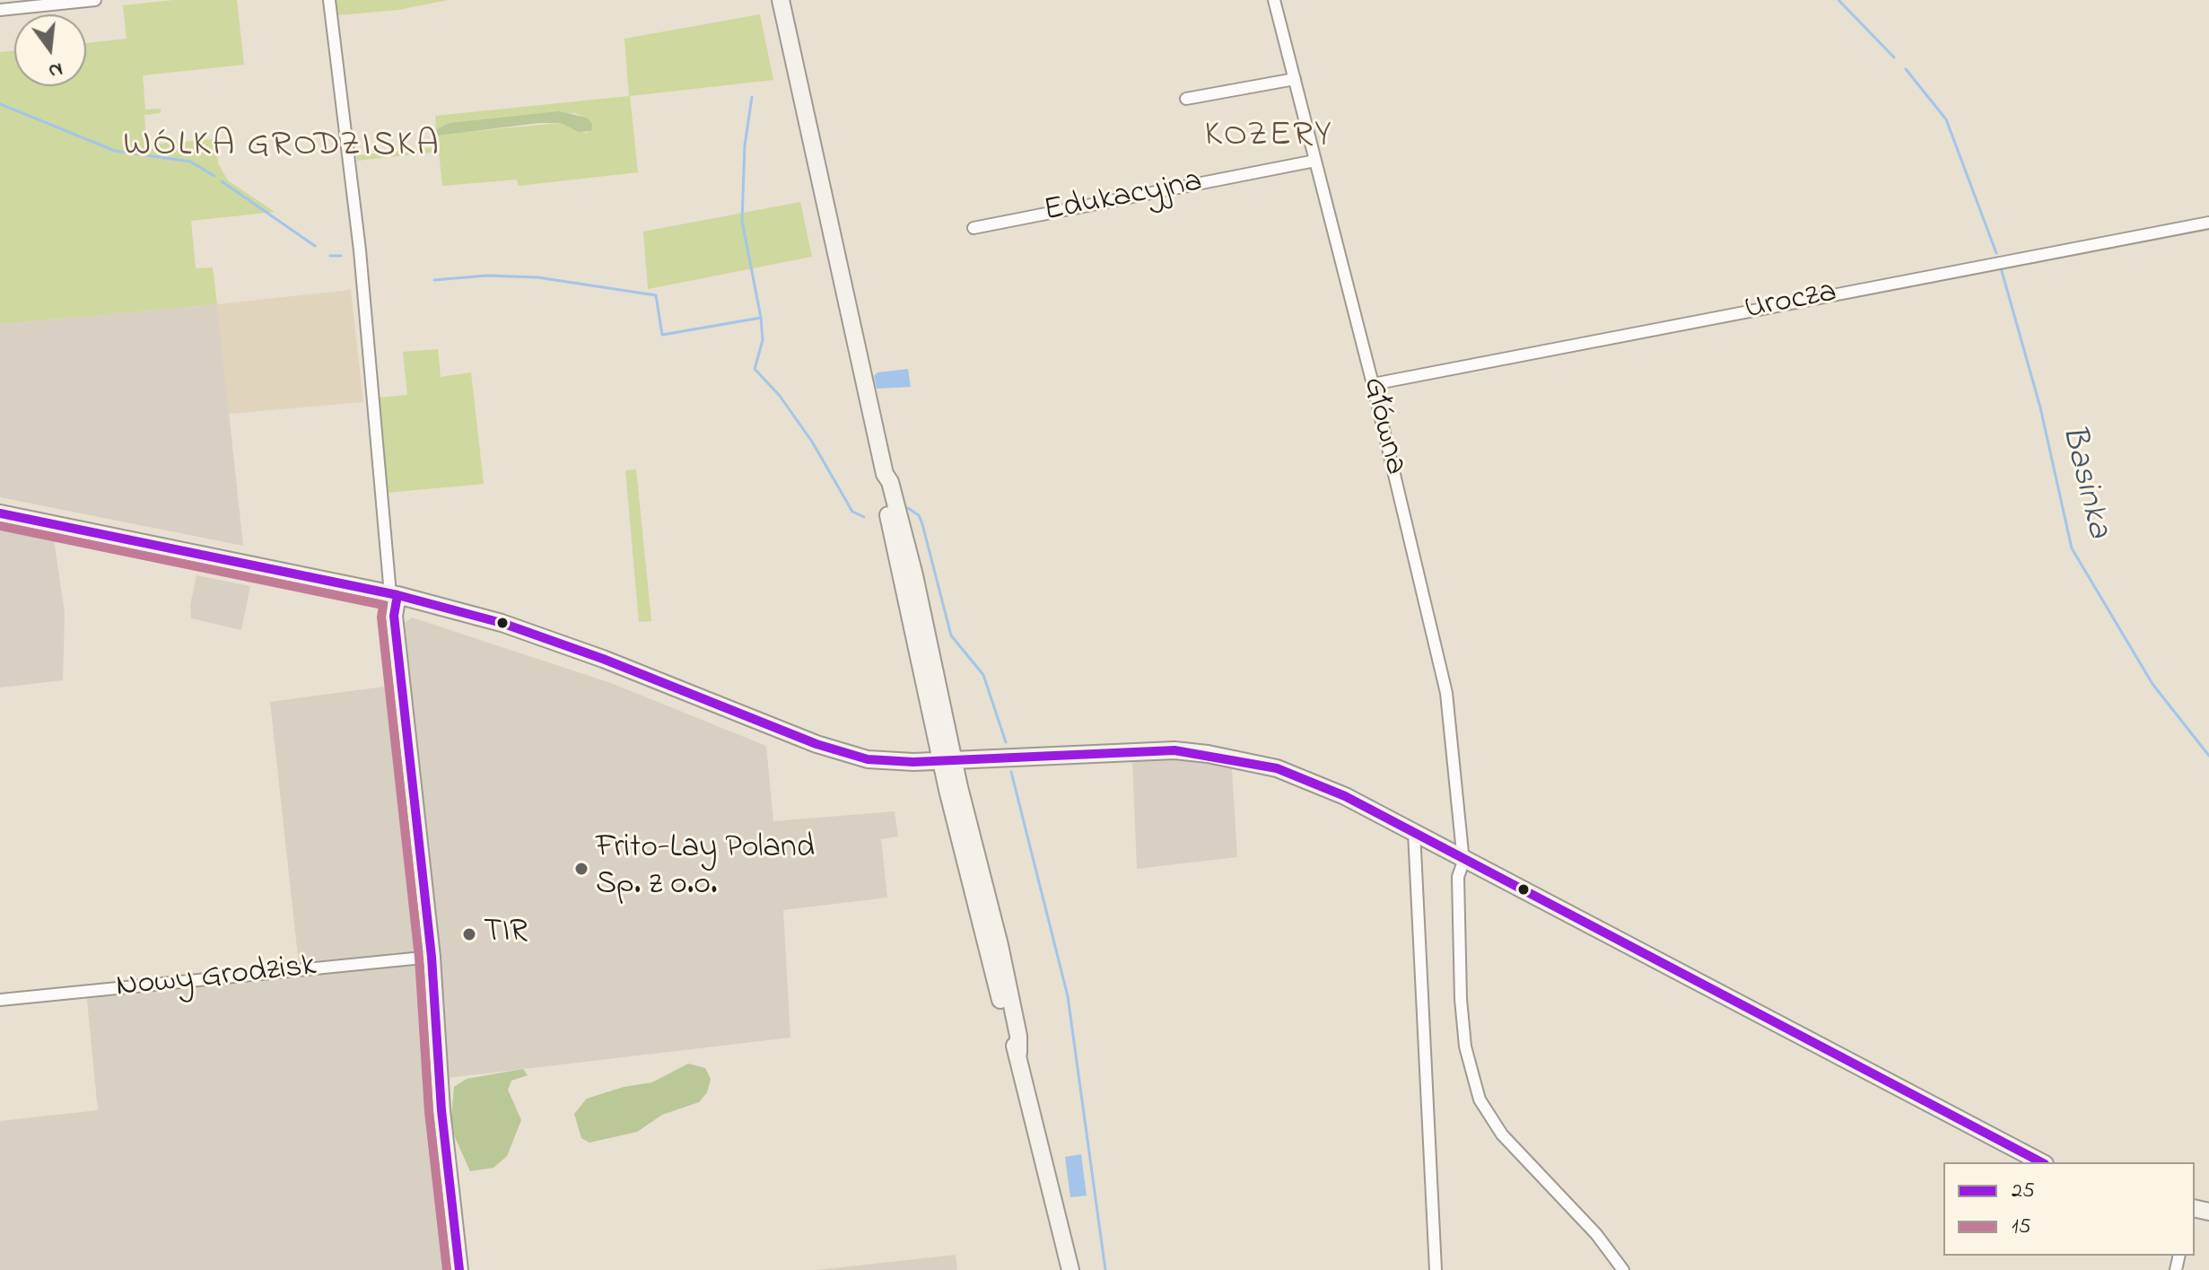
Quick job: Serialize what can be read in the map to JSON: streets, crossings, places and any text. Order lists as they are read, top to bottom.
{
  "streets": {
    "street": [
      "Edukacyjna",
      "Urocza",
      "Główna",
      "Nowy Grodzisk"
    ]
  },
  "crossings": [
    ["Edukacyjna", "Główna"],
    ["Urocza", "Główna"]
  ],
  "districts": ["KOZERY", "WÓLKA GRODZISKA"],
  "water": ["Basinka"],
  "places": ["Frito-Lay Poland Sp. z o.o.", "TIR"],
  "lines": ["transit line 25", "transit line 15"],
  "legend": ["25", "15"],
  "north": "bottom"
}
